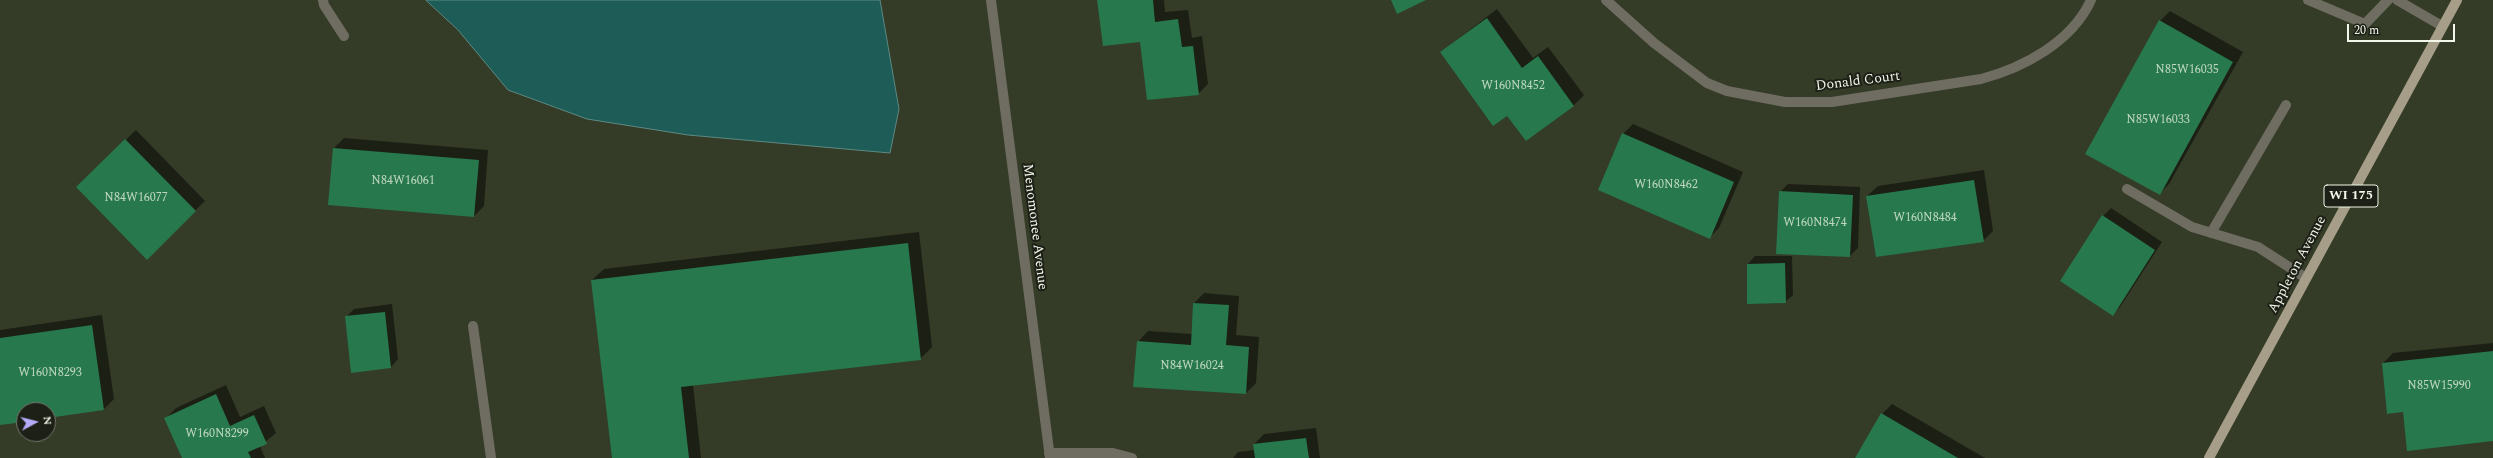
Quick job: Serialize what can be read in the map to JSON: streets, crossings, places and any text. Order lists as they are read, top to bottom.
{
  "streets": {
    "main road": ["WI 175", "Appleton Avenue"],
    "street": ["Donald Court", "Menomonee Avenue"]
  },
  "house_numbers": [
    "N85W16035",
    "W160N8452",
    "N85W16033",
    "N84W16061",
    "W160N8462",
    "N84W16077",
    "W160N8484",
    "W160N8474",
    "N84W16024",
    "W160N8293",
    "N85W15990",
    "W160N8299"
  ],
  "scale_bar": "20 m",
  "north": "right"
}
